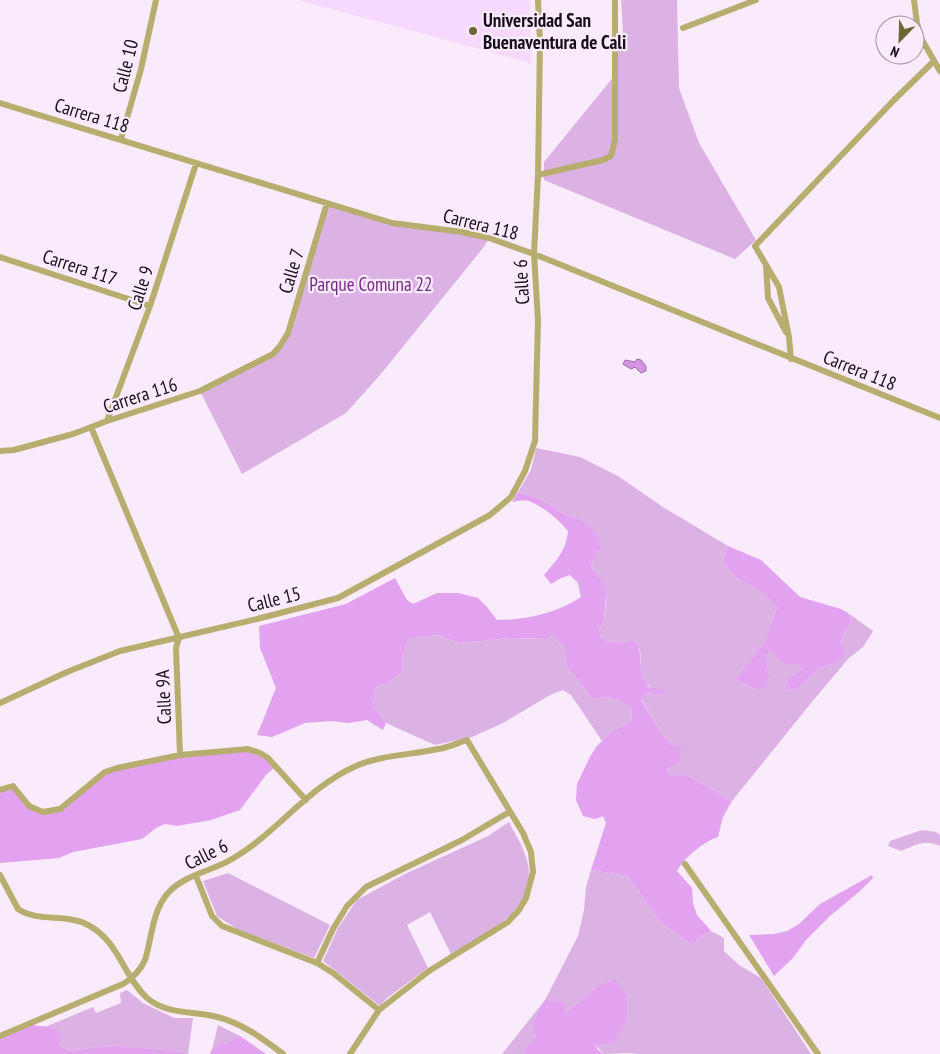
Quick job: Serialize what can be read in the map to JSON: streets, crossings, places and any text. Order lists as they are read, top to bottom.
{
  "streets": {
    "street": [
      "Calle 10",
      "Carrera 118",
      "Carrera 117",
      "Calle 7",
      "Calle 6",
      "Calle 9",
      "Carrera 116",
      "Calle 15",
      "Calle 9A"
    ]
  },
  "crossings": [
    ["Calle 10", "Carrera 118"],
    ["Carrera 118", "Calle 7"],
    ["Carrera 118", "Calle 6"],
    ["Carrera 118", "Calle 9"],
    ["Carrera 117", "Calle 9"],
    ["Calle 7", "Carrera 116"],
    ["Calle 6", "Calle 15"],
    ["Calle 9", "Carrera 116"],
    ["Calle 15", "Calle 9A"]
  ],
  "parks": ["Parque Comuna 22"],
  "places": ["Universidad San Buenaventura de Cali"],
  "north": "bottom left"
}
